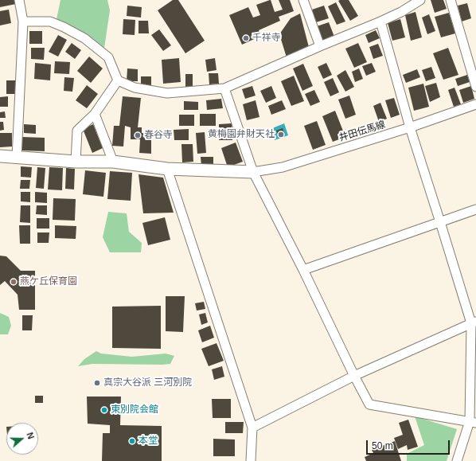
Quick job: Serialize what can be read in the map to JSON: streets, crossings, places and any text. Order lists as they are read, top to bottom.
{
  "streets": {
    "street": ["井田伝馬線"]
  },
  "places": [
    "千祥寺",
    "黄梅園弁財天社",
    "春谷寺",
    "燕ケ丘保育園",
    "真宗大谷派 三河別院",
    "東別院会館",
    "本堂"
  ],
  "scale_bar": "50 m",
  "north": "right"
}
